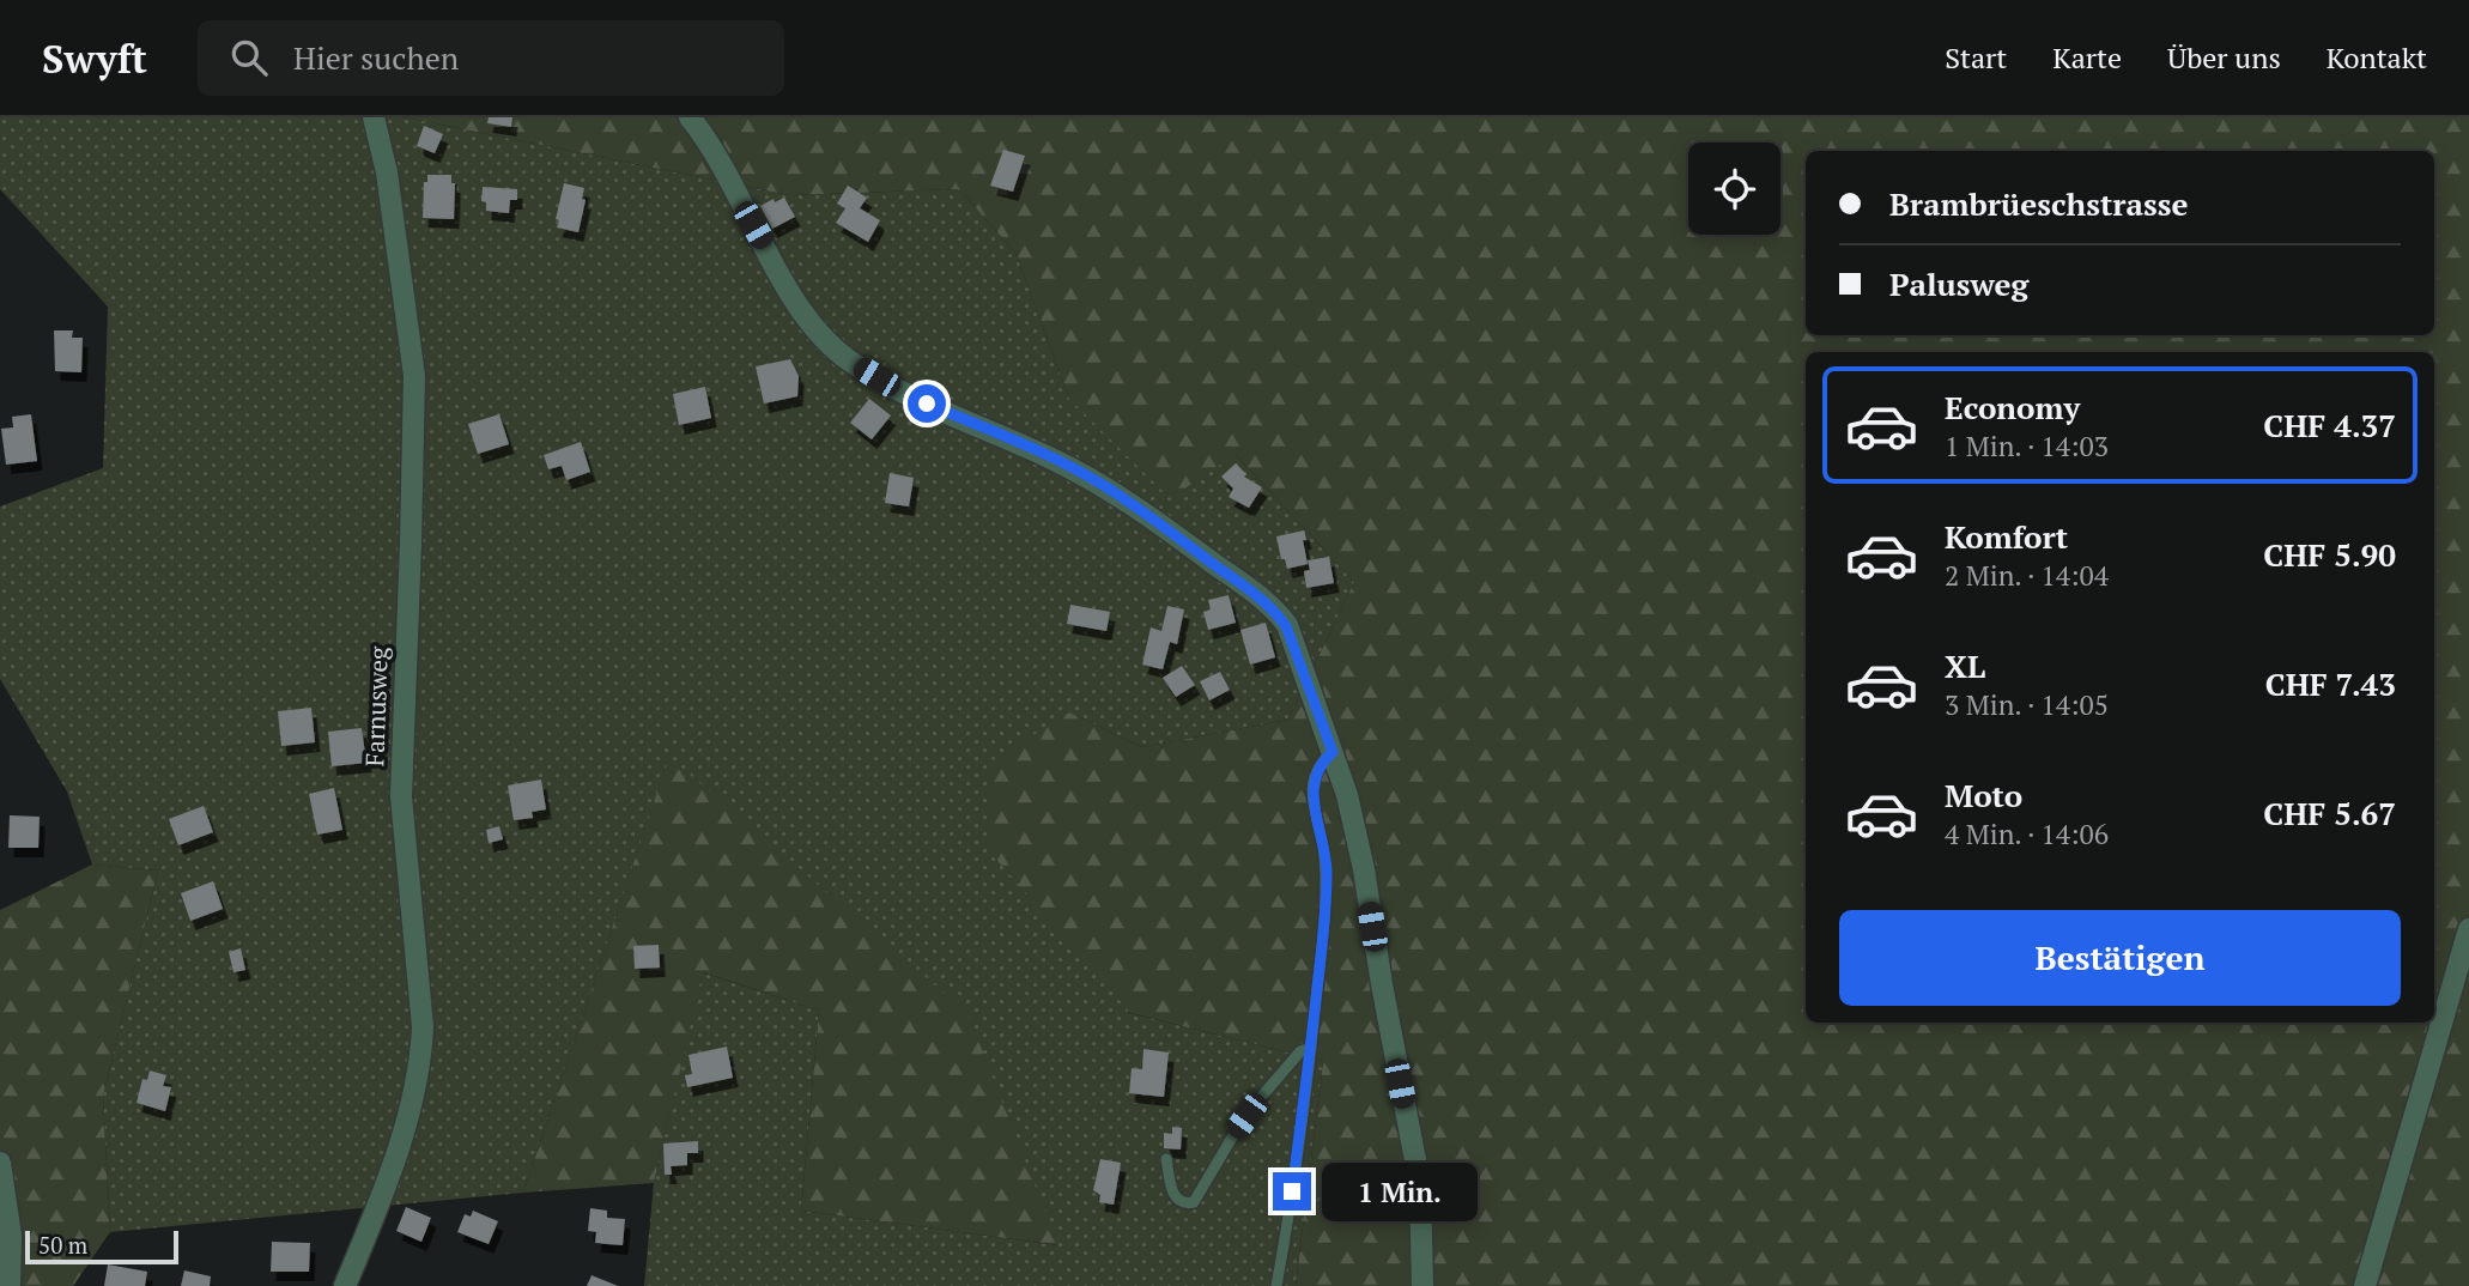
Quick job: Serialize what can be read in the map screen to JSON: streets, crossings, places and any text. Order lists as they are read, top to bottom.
{
  "streets": {
    "street": ["Farnusweg"]
  },
  "scale_bar": "50 m",
  "page": {
    "header": "Swyft",
    "search": "Hier suchen",
    "nav": [
      "Start",
      "Karte",
      "Über uns",
      "Kontakt"
    ],
    "banner": ["Brambrüeschstrasse", "Palusweg"],
    "list": [
      {
        "name": "Economy",
        "note": "1 Min. · 14:03",
        "value": "CHF 4.37"
      },
      {
        "name": "Komfort",
        "note": "2 Min. · 14:04",
        "value": "CHF 5.90"
      },
      {
        "name": "XL",
        "note": "3 Min. · 14:05",
        "value": "CHF 7.43"
      },
      {
        "name": "Moto",
        "note": "4 Min. · 14:06",
        "value": "CHF 5.67"
      }
    ],
    "buttons": "Bestätigen",
    "bubble": "1 Min.",
    "scale": "50 m"
  }
}
